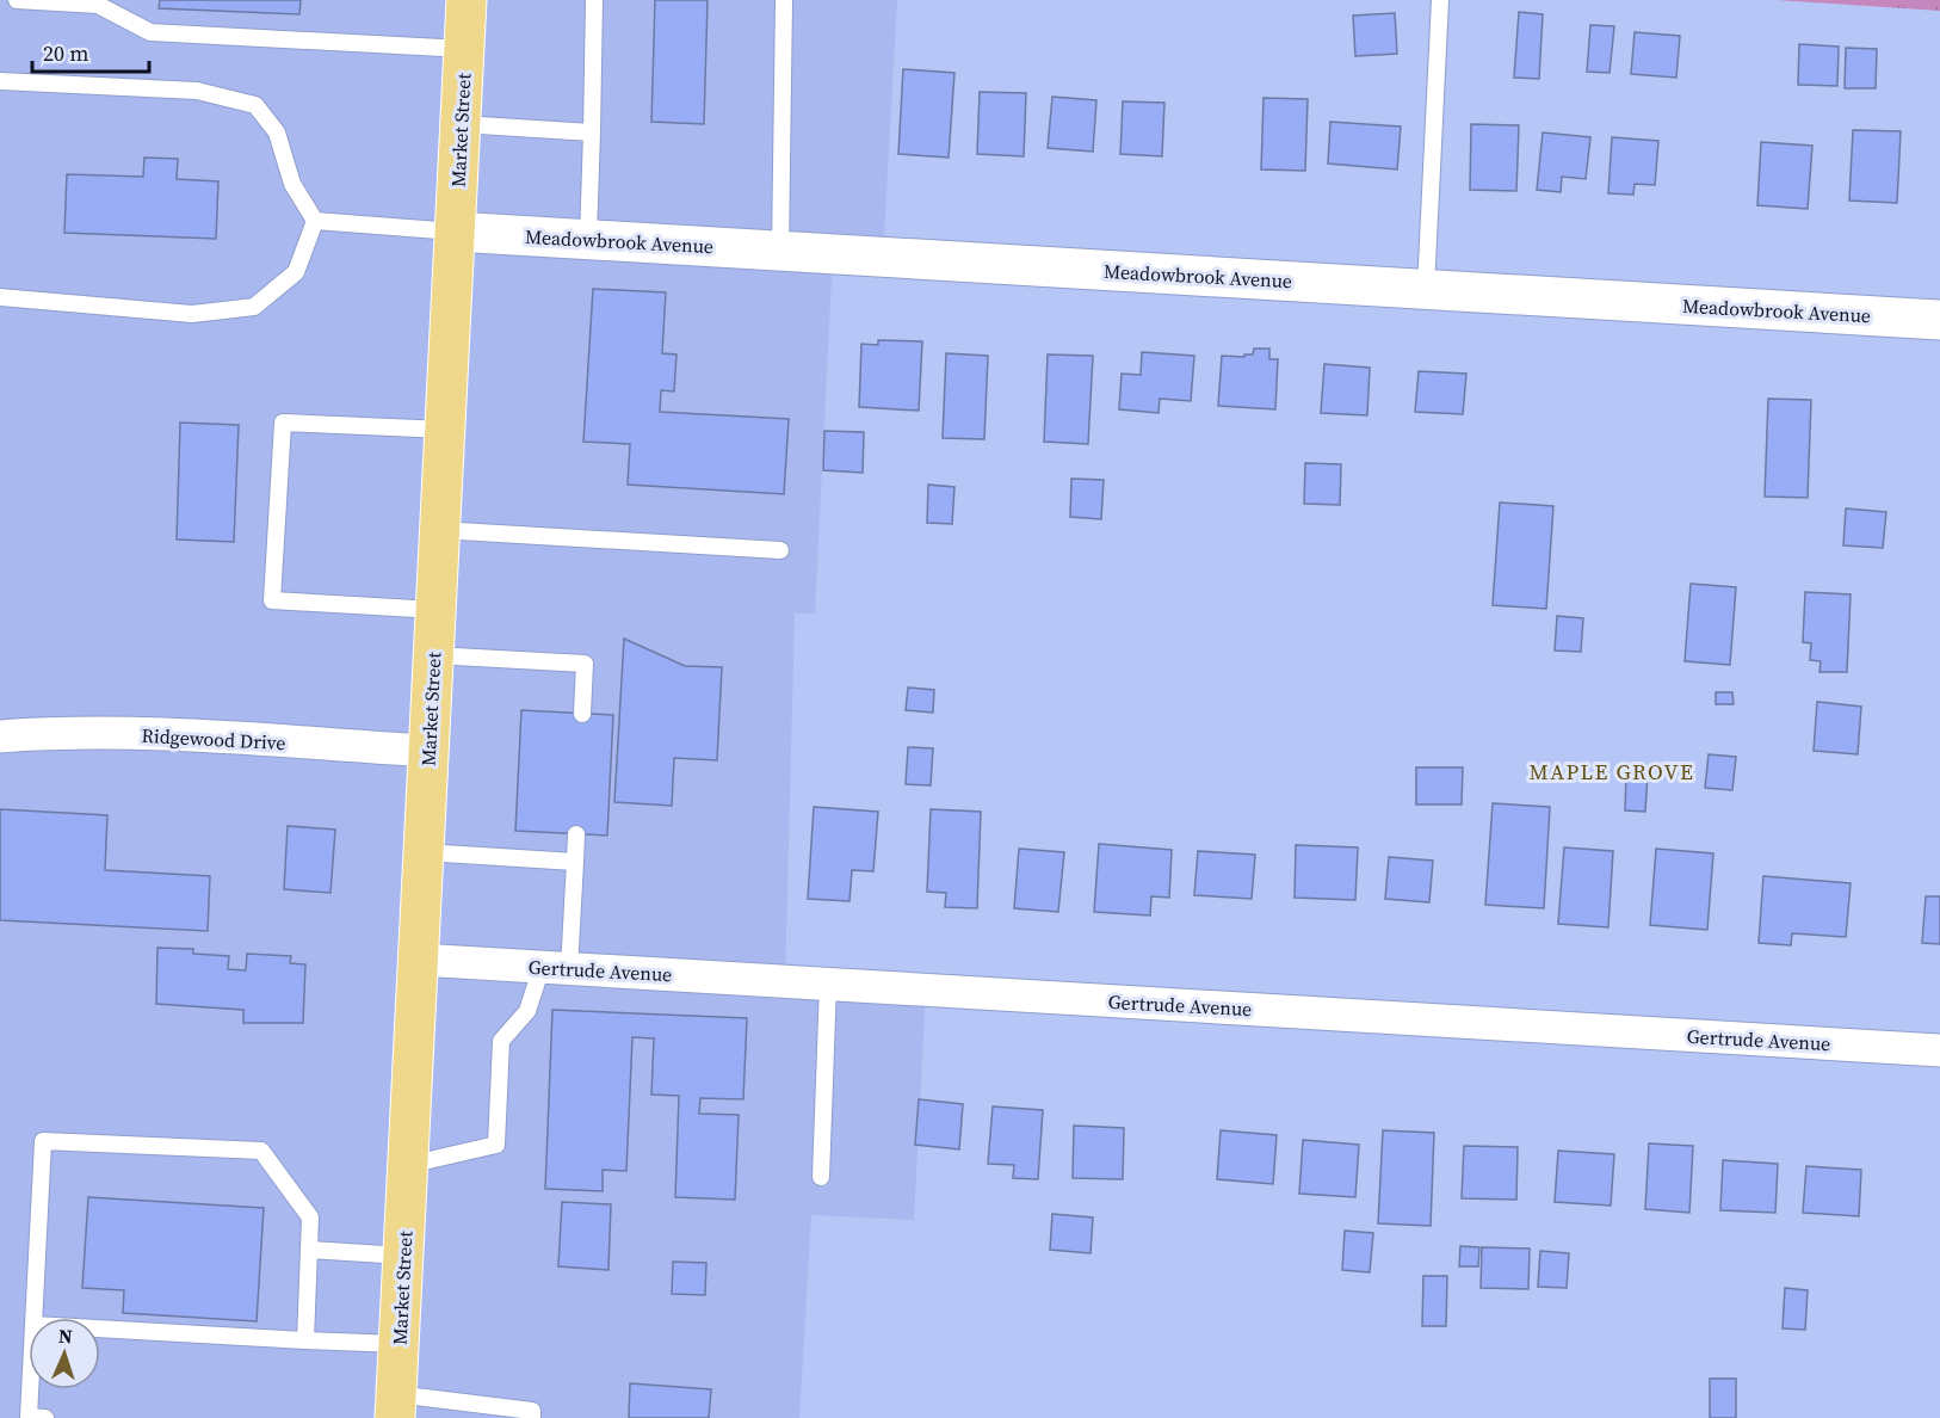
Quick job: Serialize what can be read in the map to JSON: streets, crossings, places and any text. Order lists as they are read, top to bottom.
{
  "streets": {
    "main road": ["Market Street"],
    "street": ["Meadowbrook Avenue", "Ridgewood Drive", "Gertrude Avenue"]
  },
  "crossings": [
    ["Market Street", "Meadowbrook Avenue"],
    ["Market Street", "Ridgewood Drive"],
    ["Market Street", "Gertrude Avenue"]
  ],
  "districts": ["MAPLE GROVE"],
  "scale_bar": "20 m",
  "north": "top"
}
